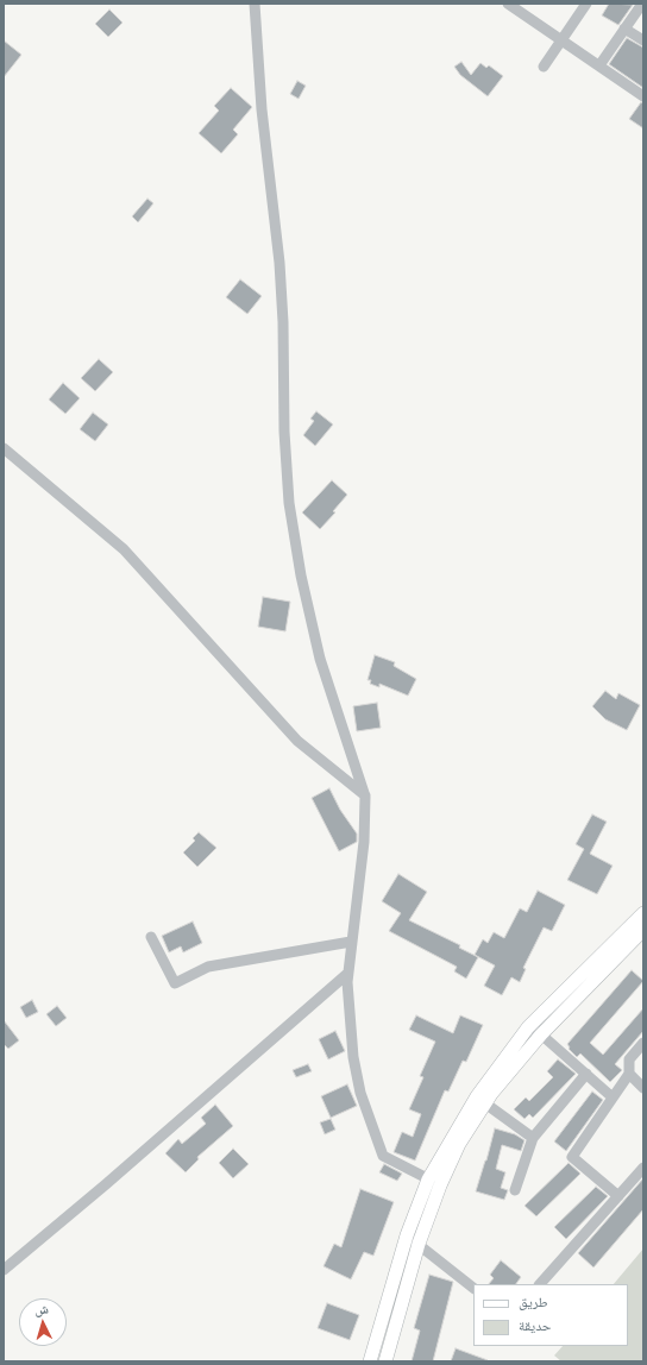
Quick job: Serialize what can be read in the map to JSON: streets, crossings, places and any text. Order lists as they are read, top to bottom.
{
  "legend": ["طريق", "حديقة"],
  "north": "top"
}
